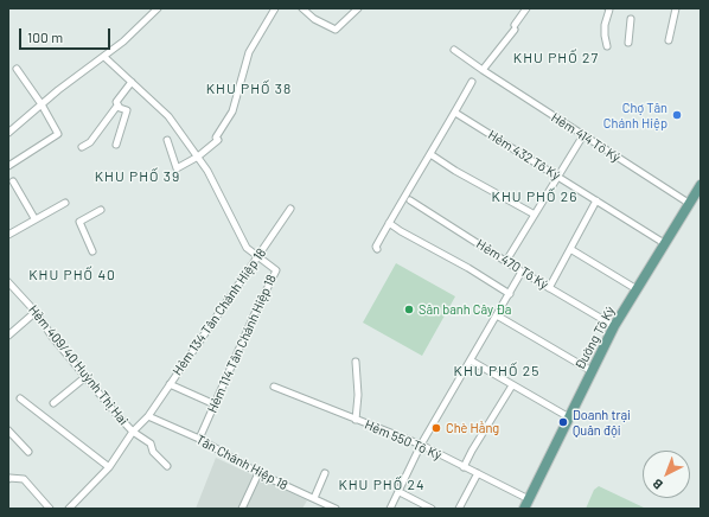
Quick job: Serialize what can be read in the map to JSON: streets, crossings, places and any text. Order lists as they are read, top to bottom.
{
  "streets": {
    "main road": ["Đường Tô Ký"],
    "street": [
      "Hẻm 414 Tô Ký",
      "Hẻm 432 Tô Ký",
      "Hẻm 470 Tô Ký",
      "Hẻm 134 Tân Chánh Hiệp 18",
      "Hẻm 114 Tân Chánh Hiệp 18",
      "Hẻm 409/40 Huỳnh Thị Hai",
      "Hẻm 550 Tô Ký",
      "Tân Chánh Hiệp 18"
    ]
  },
  "crossings": [
    ["Hẻm 414 Tô Ký", "Đường Tô Ký"],
    ["Hẻm 432 Tô Ký", "Đường Tô Ký"],
    ["Hẻm 470 Tô Ký", "Đường Tô Ký"],
    ["Hẻm 134 Tân Chánh Hiệp 18", "Hẻm 114 Tân Chánh Hiệp 18"],
    ["Hẻm 134 Tân Chánh Hiệp 18", "Hẻm 409/40 Huỳnh Thị Hai"],
    ["Hẻm 134 Tân Chánh Hiệp 18", "Tân Chánh Hiệp 18"],
    ["Đường Tô Ký", "Hẻm 550 Tô Ký"],
    ["Hẻm 114 Tân Chánh Hiệp 18", "Tân Chánh Hiệp 18"]
  ],
  "districts": [
    "KHU PHỐ 27",
    "KHU PHỐ 38",
    "KHU PHỐ 39",
    "KHU PHỐ 26",
    "KHU PHỐ 40",
    "KHU PHỐ 25",
    "KHU PHỐ 24"
  ],
  "places": [
    "Chợ Tân Chánh Hiệp",
    "Sân banh Cây Đa",
    "Doanh trại Quân đội",
    "Chè Hằng"
  ],
  "scale_bar": "100 m",
  "north": "bottom left"
}
